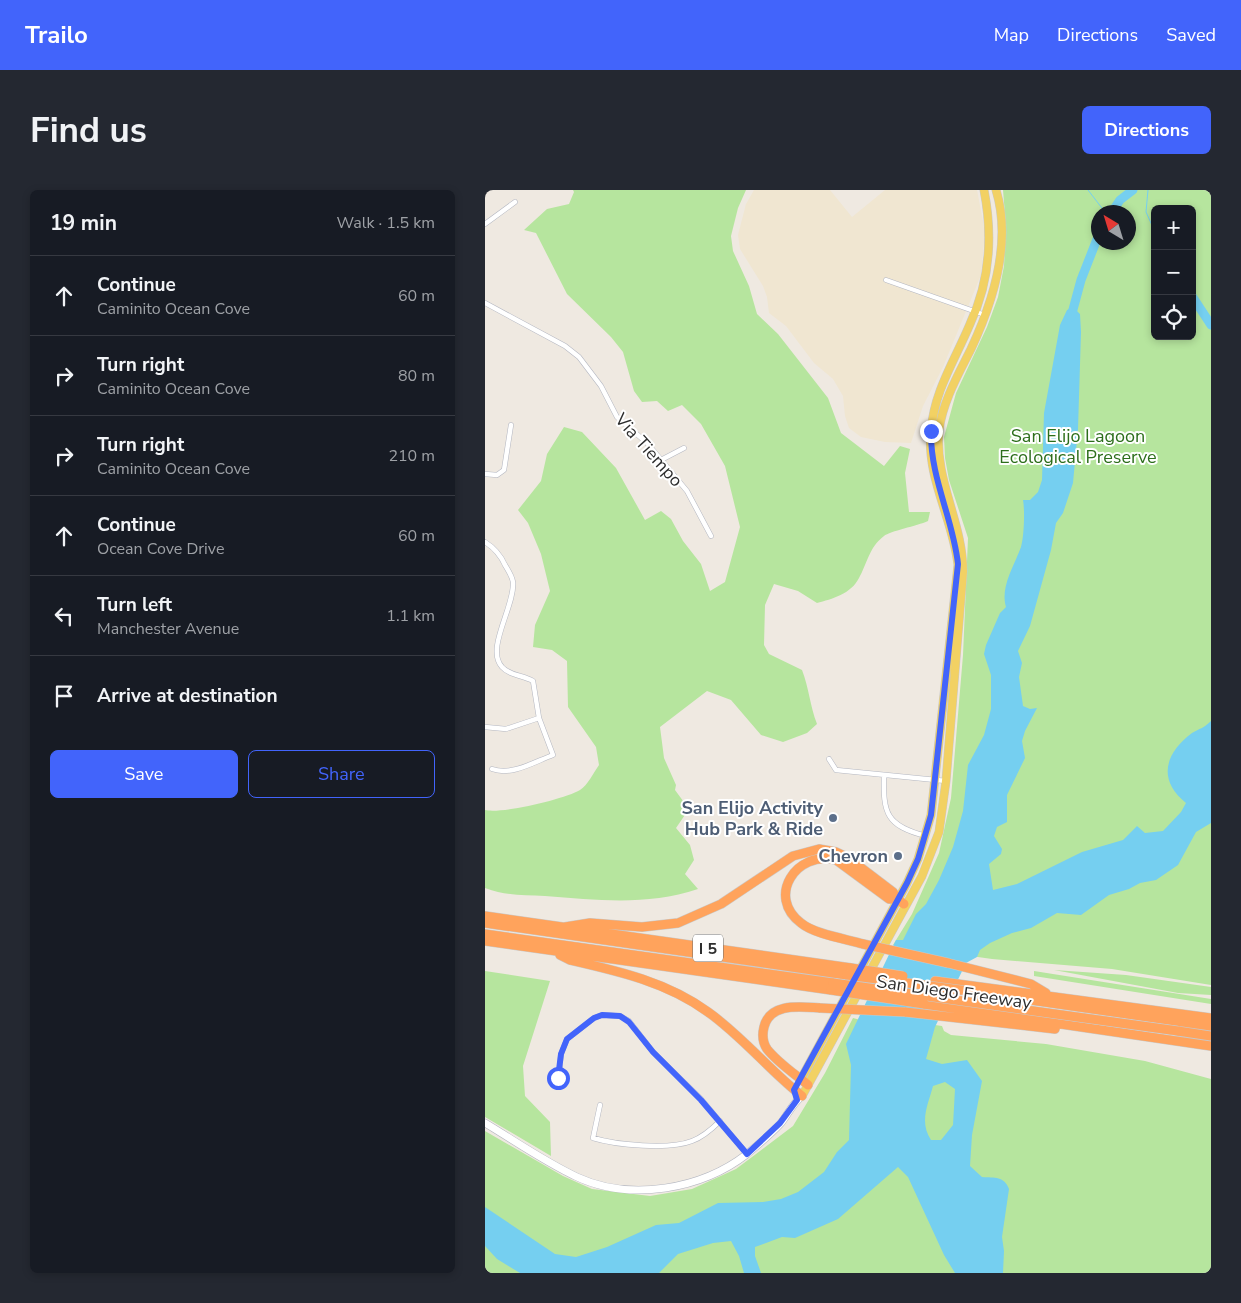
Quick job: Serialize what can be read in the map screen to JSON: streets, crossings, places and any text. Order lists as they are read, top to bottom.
{
  "streets": {
    "highway": ["I 5", "San Diego Freeway"],
    "street": ["Via Tiempo"]
  },
  "parks": ["San Elijo Lagoon Ecological Preserve"],
  "places": ["San Elijo Activity Hub Park & Ride", "Chevron"],
  "north": "top left",
  "page": {
    "header": "Trailo",
    "nav": ["Map", "Directions", "Saved"],
    "buttons": [
      "Directions",
      ["Save", "Share"]
    ],
    "title": "Find us",
    "heading": ["19 min", "Walk · 1.5 km"],
    "map_buttons": ["+", "−"],
    "list": [
      ["Continue", "Caminito Ocean Cove", "60 m"],
      ["Turn right", "Caminito Ocean Cove", "80 m"],
      ["Turn right", "Caminito Ocean Cove", "210 m"],
      ["Continue", "Ocean Cove Drive", "60 m"],
      ["Turn left", "Manchester Avenue", "1.1 km"],
      "Arrive at destination"
    ]
  }
}
